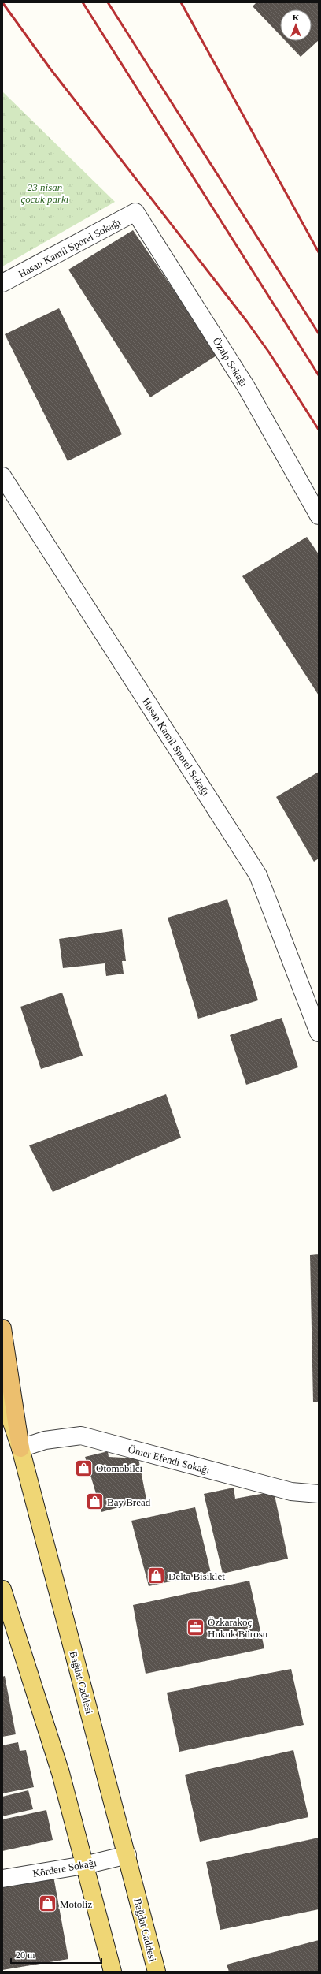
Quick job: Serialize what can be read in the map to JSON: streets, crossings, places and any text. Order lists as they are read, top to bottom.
{
  "streets": {
    "main road": ["Bağdat Caddesi"],
    "street": [
      "Hasan Kamil Sporel Sokağı",
      "Özalp Sokağı",
      "Ömer Efendi Sokağı",
      "Kördere Sokağı"
    ]
  },
  "crossings": [
    ["Hasan Kamil Sporel Sokağı", "Özalp Sokağı"],
    ["Ömer Efendi Sokağı", "Bağdat Caddesi"],
    ["Bağdat Caddesi", "Kördere Sokağı"]
  ],
  "parks": ["23 nisan çocuk parkı"],
  "places": {
    "shop": [
      "Otomobilci",
      "Bay Bread",
      "Delta Bisiklet",
      "Motoliz"
    ],
    "office": ["Özkarakoç Hukuk Bürosu"]
  },
  "scale_bar": "20 m",
  "north": "top"
}
